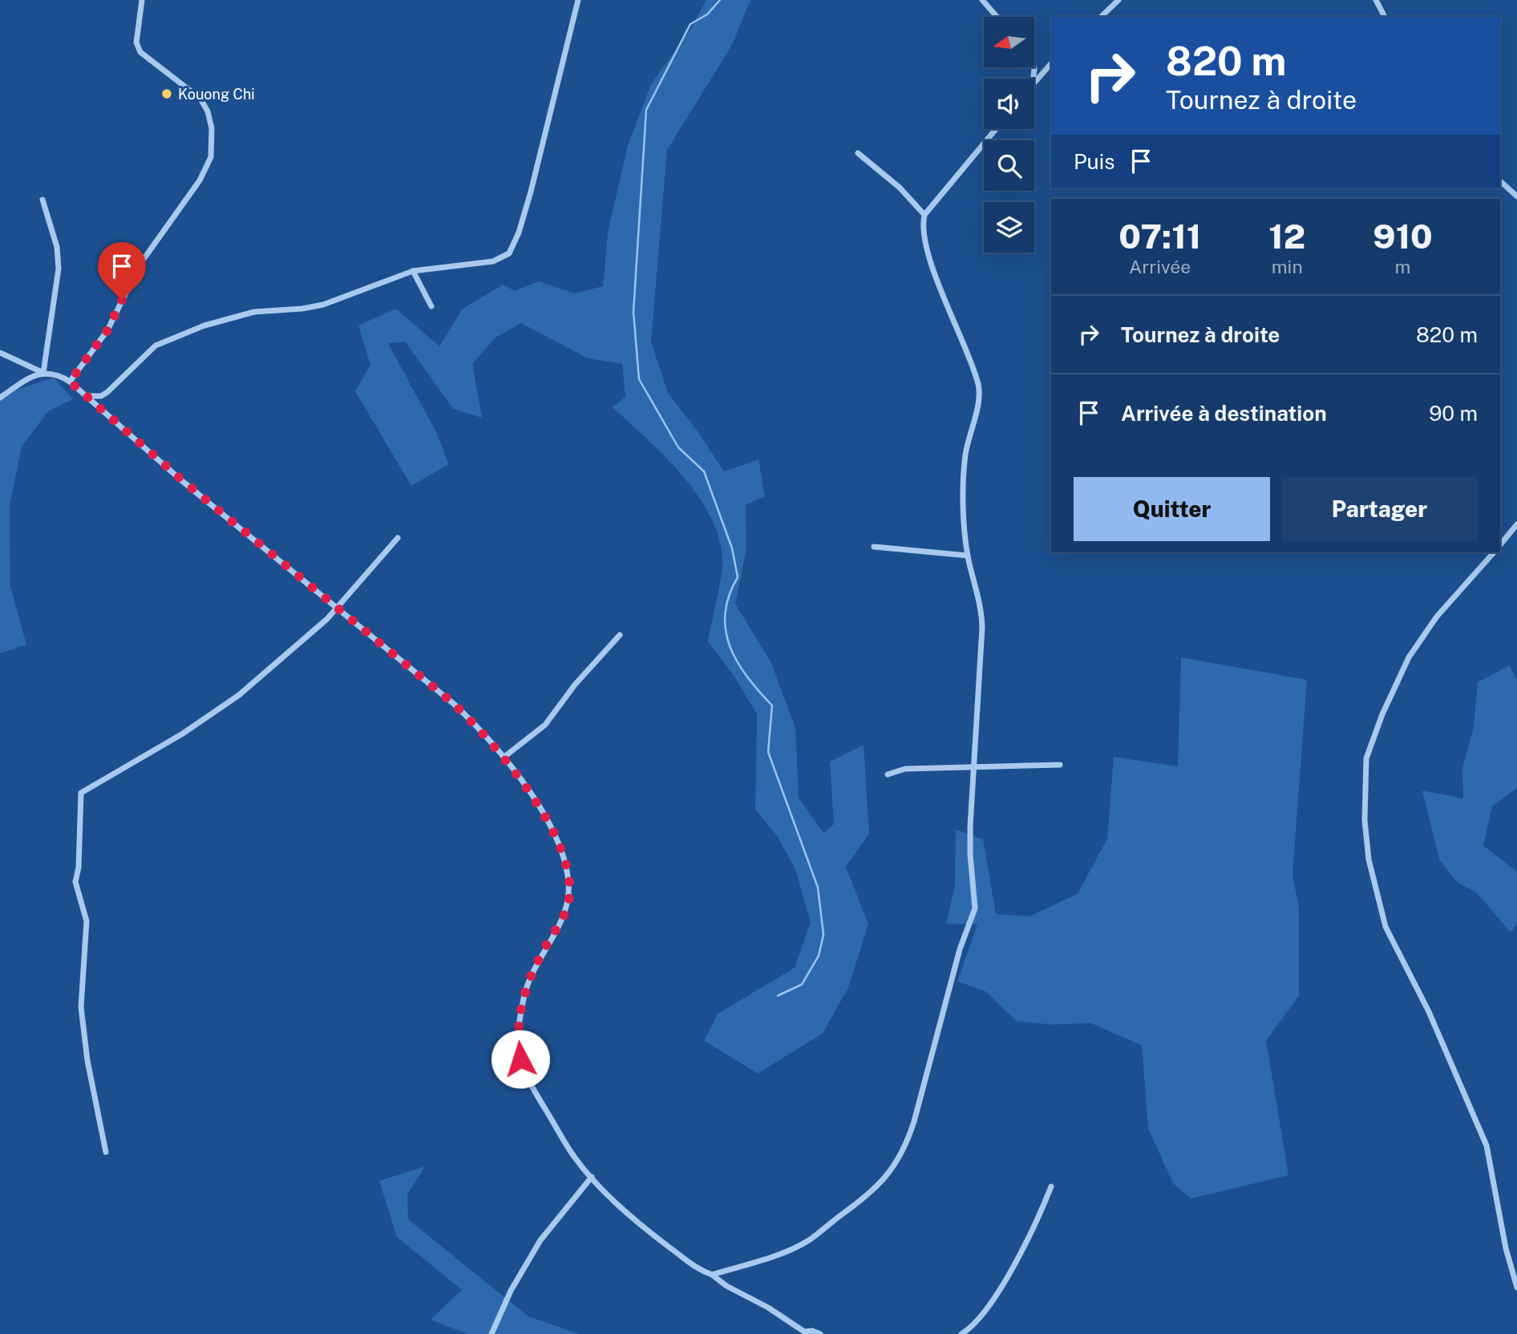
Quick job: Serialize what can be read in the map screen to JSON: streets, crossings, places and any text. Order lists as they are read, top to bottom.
{
  "places": ["Kouong Chi"],
  "north": "left",
  "page": {
    "turn": ["820 m", "Tournez à droite"],
    "then": "Puis",
    "eta": [
      "07:11",
      "Arrivée",
      "12",
      "min",
      "910",
      "m"
    ],
    "list": [
      {
        "name": "Tournez à droite",
        "value": "820 m"
      },
      {
        "name": "Arrivée à destination",
        "value": "90 m"
      }
    ],
    "buttons": ["Quitter", "Partager"]
  }
}
